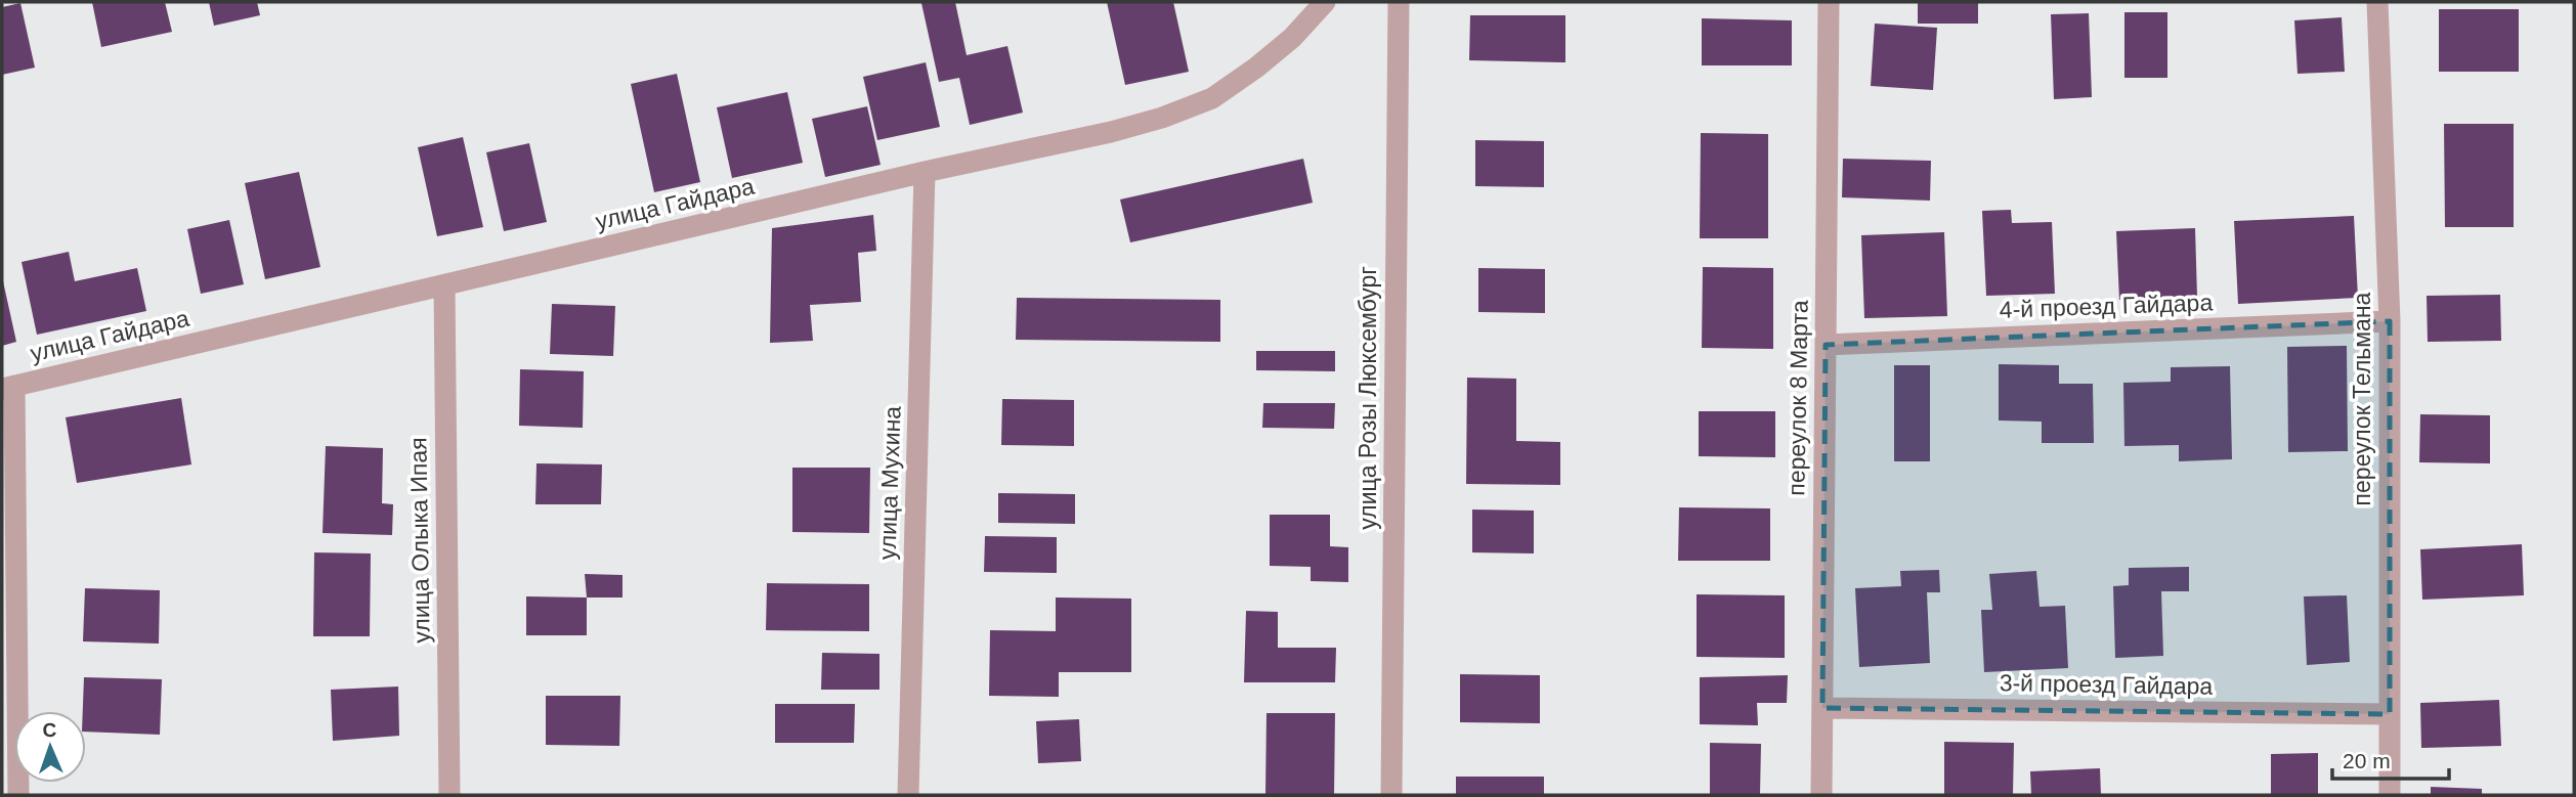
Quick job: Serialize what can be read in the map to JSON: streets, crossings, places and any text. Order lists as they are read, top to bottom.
{
  "streets": {
    "street": [
      "улица Гайдара",
      "4-й проезд Гайдара",
      "улица Розы Люксембург",
      "переулок 8 Марта",
      "переулок Тельмана",
      "улица Мухина",
      "улица Олыка Ипая",
      "3-й проезд Гайдара"
    ]
  },
  "crossings": [
    ["улица Гайдара", "улица Мухина"],
    ["улица Гайдара", "улица Олыка Ипая"],
    ["4-й проезд Гайдара", "переулок 8 Марта"],
    ["4-й проезд Гайдара", "переулок Тельмана"],
    ["переулок 8 Марта", "3-й проезд Гайдара"],
    ["переулок Тельмана", "3-й проезд Гайдара"]
  ],
  "scale_bar": "20 m",
  "north": "top"
}
